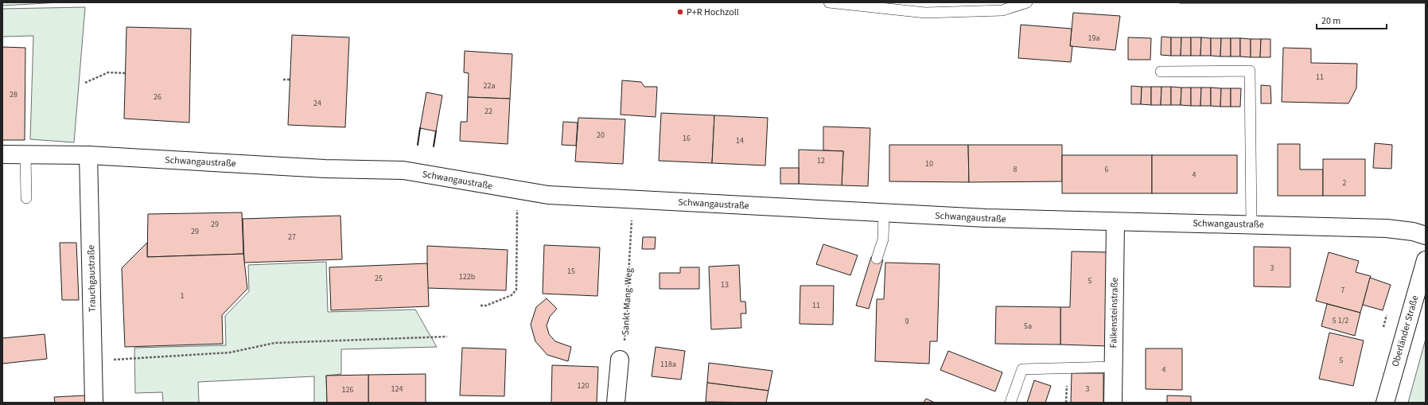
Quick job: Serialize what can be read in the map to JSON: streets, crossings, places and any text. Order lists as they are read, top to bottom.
{
  "streets": {
    "street": [
      "Schwangaustraße",
      "Trauchgaustraße",
      "Falkensteinstraße",
      "Oberländer Straße"
    ],
    "path": ["Sankt-Mang-Weg"]
  },
  "crossings": [
    ["Schwangaustraße", "Trauchgaustraße"],
    ["Schwangaustraße", "Sankt-Mang-Weg"],
    ["Schwangaustraße", "Falkensteinstraße"]
  ],
  "places": ["P+R Hochzoll"],
  "house_numbers": [
    "19a",
    "11",
    "22a",
    "28",
    "26",
    "24",
    "22",
    "20",
    "16",
    "14",
    "12",
    "10",
    "8",
    "6",
    "4",
    "2",
    "29",
    "29",
    "27",
    "3",
    "15",
    "122b",
    "25",
    "5",
    "13",
    "7",
    "1",
    "11",
    "5 1/2",
    "9",
    "5a",
    "5",
    "118a",
    "4",
    "120",
    "124",
    "3",
    "126"
  ],
  "scale_bar": "20 m"
}
